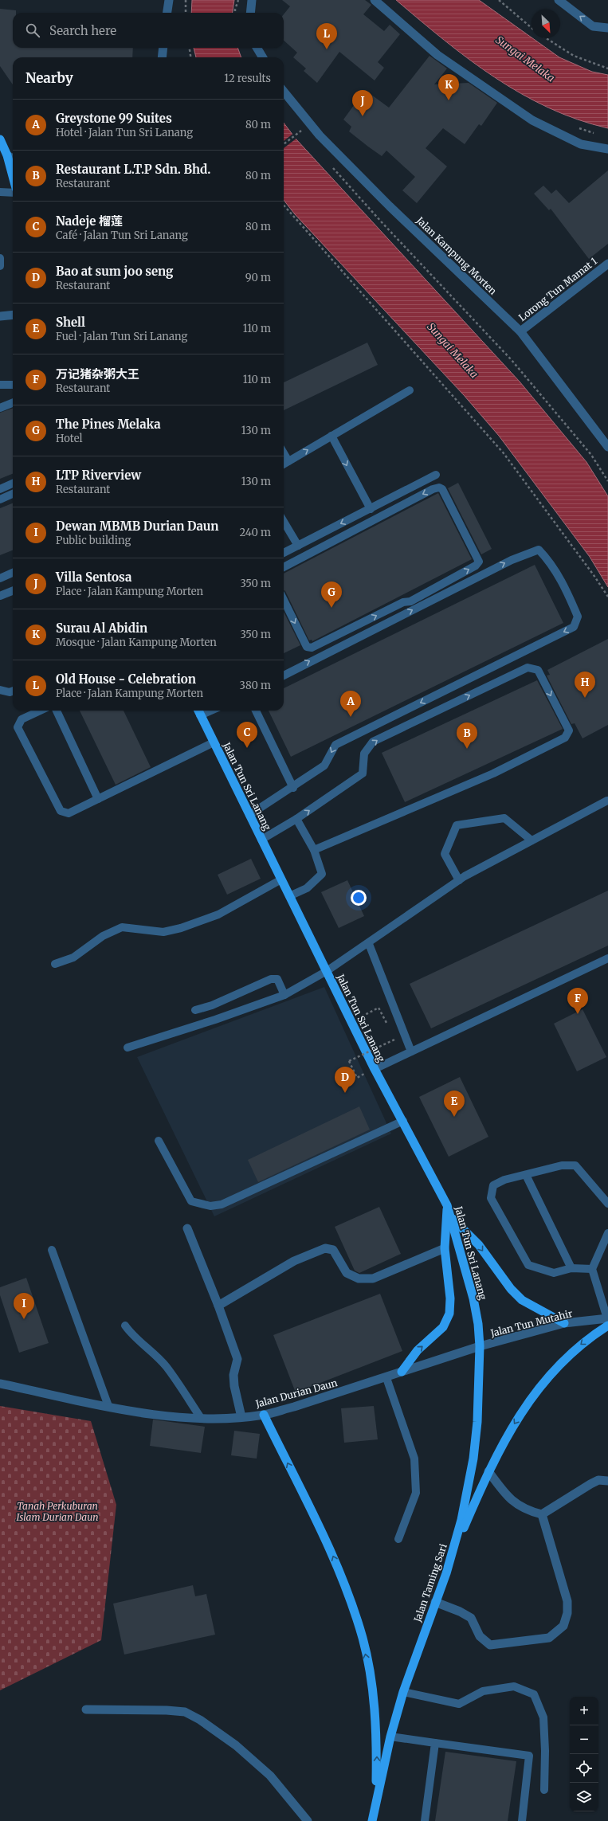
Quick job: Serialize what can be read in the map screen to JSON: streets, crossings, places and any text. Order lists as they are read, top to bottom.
{
  "streets": {
    "main road": ["Jalan Tun Sri Lanang", "Jalan Taming Sari"],
    "street": [
      "Jalan Kampung Morten",
      "Lorong Tun Mamat 1",
      "Jalan Tun Mutahir",
      "Jalan Durian Daun"
    ]
  },
  "crossings": [
    ["Jalan Kampung Morten", "Lorong Tun Mamat 1"],
    ["Jalan Tun Sri Lanang", "Jalan Tun Mutahir"],
    ["Jalan Tun Sri Lanang", "Jalan Durian Daun"],
    ["Jalan Tun Sri Lanang", "Jalan Taming Sari"],
    ["Jalan Tun Mutahir", "Jalan Durian Daun"],
    ["Jalan Tun Mutahir", "Jalan Taming Sari"],
    ["Jalan Durian Daun", "Jalan Taming Sari"]
  ],
  "water": ["Sungai Melaka"],
  "parks": ["Tanah Perkuburan Islam Durian Daun"],
  "north": "bottom right",
  "page": {
    "search": "Search here",
    "pins": [
      "L",
      "K",
      "J",
      "G",
      "H",
      "A",
      "C",
      "B",
      "F",
      "D",
      "E",
      "I"
    ],
    "heading": ["Nearby", "12 results"],
    "list": [
      {
        "mark": "A",
        "name": "Greystone 99 Suites",
        "note": "Hotel · Jalan Tun Sri Lanang",
        "value": "80 m"
      },
      {
        "mark": "B",
        "name": "Restaurant L.T.P Sdn. Bhd.",
        "note": "Restaurant",
        "value": "80 m"
      },
      {
        "mark": "C",
        "name": "Nadeje 榴莲",
        "note": "Café · Jalan Tun Sri Lanang",
        "value": "80 m"
      },
      {
        "mark": "D",
        "name": "Bao at sum joo seng",
        "note": "Restaurant",
        "value": "90 m"
      },
      {
        "mark": "E",
        "name": "Shell",
        "note": "Fuel · Jalan Tun Sri Lanang",
        "value": "110 m"
      },
      {
        "mark": "F",
        "name": "万记猪杂粥大王",
        "note": "Restaurant",
        "value": "110 m"
      },
      {
        "mark": "G",
        "name": "The Pines Melaka",
        "note": "Hotel",
        "value": "130 m"
      },
      {
        "mark": "H",
        "name": "LTP Riverview",
        "note": "Restaurant",
        "value": "130 m"
      },
      {
        "mark": "I",
        "name": "Dewan MBMB Durian Daun",
        "note": "Public building",
        "value": "240 m"
      },
      {
        "mark": "J",
        "name": "Villa Sentosa",
        "note": "Place · Jalan Kampung Morten",
        "value": "350 m"
      },
      {
        "mark": "K",
        "name": "Surau Al Abidin",
        "note": "Mosque · Jalan Kampung Morten",
        "value": "350 m"
      },
      {
        "mark": "L",
        "name": "Old House - Celebration",
        "note": "Place · Jalan Kampung Morten",
        "value": "380 m"
      }
    ],
    "map_buttons": ["+", "−"]
  }
}
